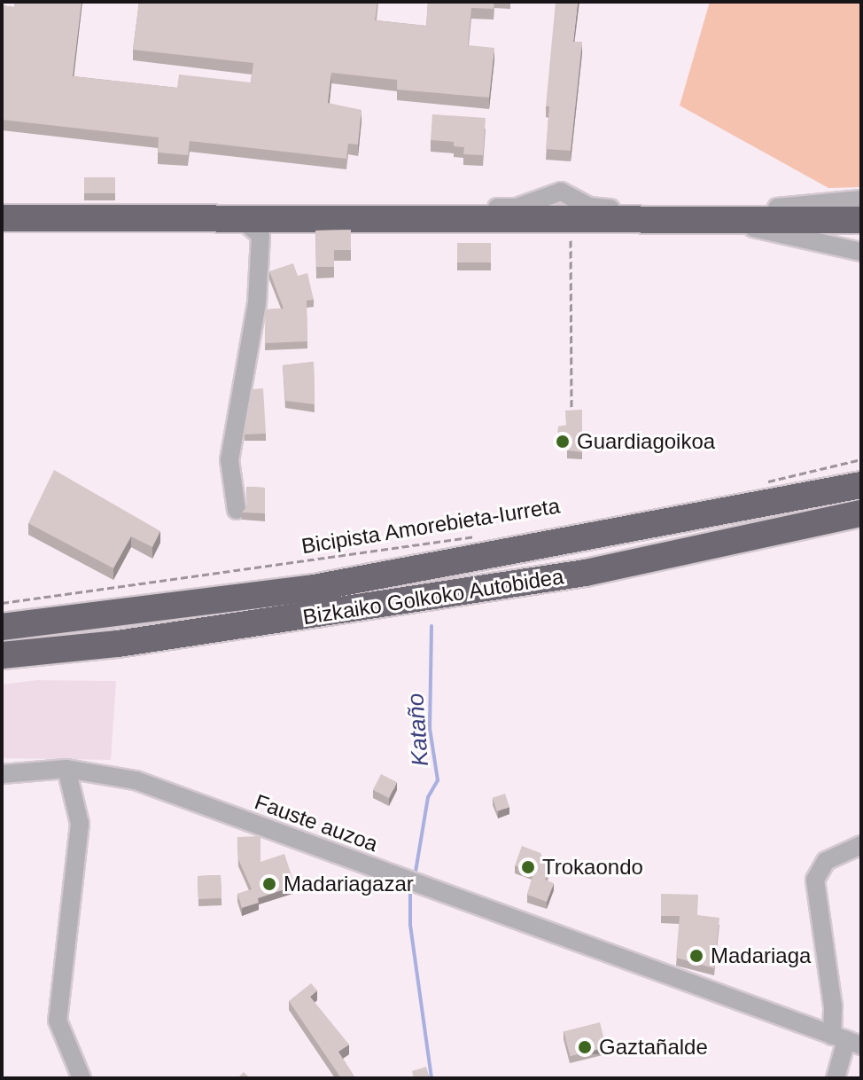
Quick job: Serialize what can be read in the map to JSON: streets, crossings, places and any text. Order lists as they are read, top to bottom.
{
  "streets": {
    "highway": ["Bizkaiko Golkoko Autobidea"],
    "street": ["Fauste auzoa"],
    "path": ["Bicipista Amorebieta-Iurreta"]
  },
  "water": ["Kataño"],
  "places": [
    "Guardiagoikoa",
    "Trokaondo",
    "Madariagazar",
    "Madariaga",
    "Gaztañalde"
  ]
}
